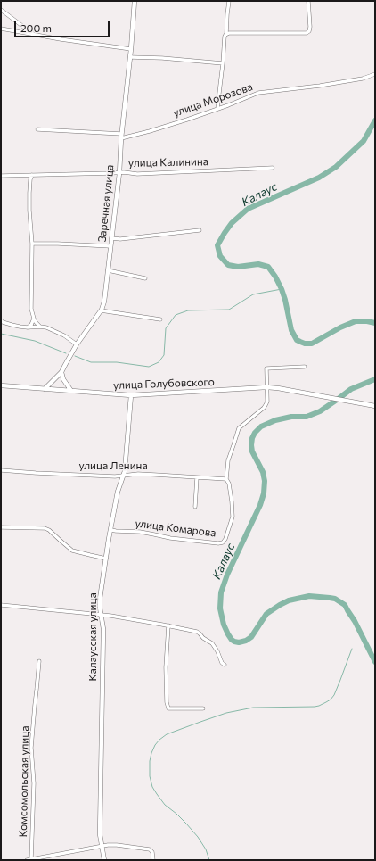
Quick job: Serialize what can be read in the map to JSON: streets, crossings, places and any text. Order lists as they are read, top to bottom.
{
  "streets": {
    "street": [
      "улица Морозова",
      "улица Калинина",
      "Заречная улица",
      "улица Голубовского",
      "улица Ленина",
      "улица Комарова",
      "Калаусская улица",
      "Комсомольская улица"
    ]
  },
  "crossings": [
    ["улица Морозова", "Заречная улица"],
    ["улица Калинина", "Заречная улица"],
    ["Заречная улица", "улица Голубовского"],
    ["улица Голубовского", "улица Комарова"],
    ["улица Голубовского", "Калаусская улица"],
    ["улица Ленина", "улица Комарова"],
    ["улица Ленина", "Калаусская улица"],
    ["улица Комарова", "Калаусская улица"]
  ],
  "water": ["Калаус"],
  "scale_bar": "200 m"
}
